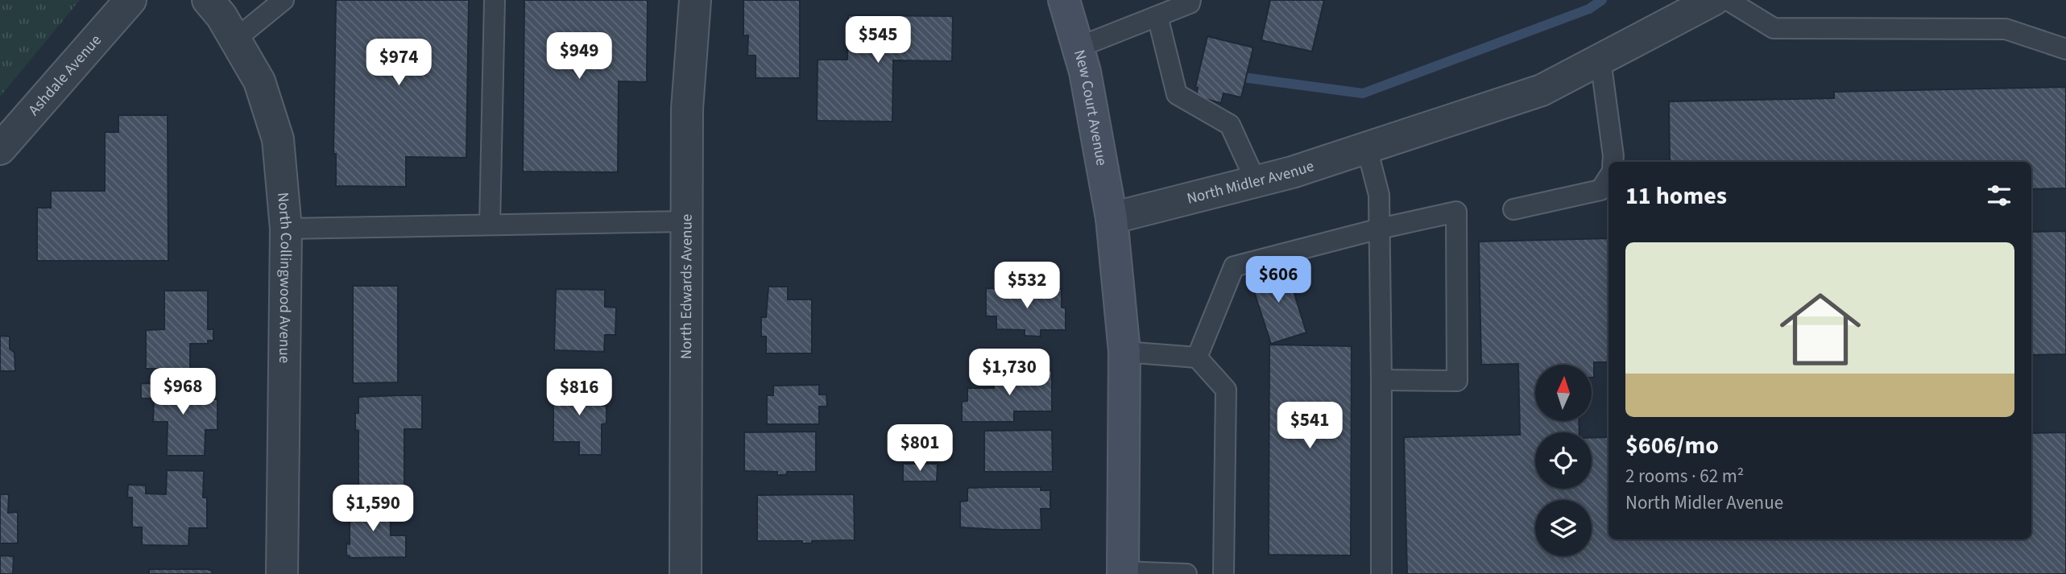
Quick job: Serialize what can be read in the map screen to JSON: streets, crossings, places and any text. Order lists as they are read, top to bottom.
{
  "streets": {
    "main road": ["New Court Avenue"],
    "street": [
      "Ashdale Avenue",
      "North Midler Avenue",
      "North Collingwood Avenue",
      "North Edwards Avenue"
    ]
  },
  "crossings": [
    ["New Court Avenue", "North Midler Avenue"]
  ],
  "north": "top",
  "page": {
    "price": [
      "$545",
      "$949",
      "$974",
      "$606",
      "$532",
      "$1,730",
      "$968",
      "$816",
      "$541",
      "$801",
      "$1,590"
    ],
    "heading": "11 homes",
    "list": [
      {
        "name": "$606/mo",
        "note": "2 rooms · 62 m² · North Midler Avenue"
      }
    ]
  }
}
